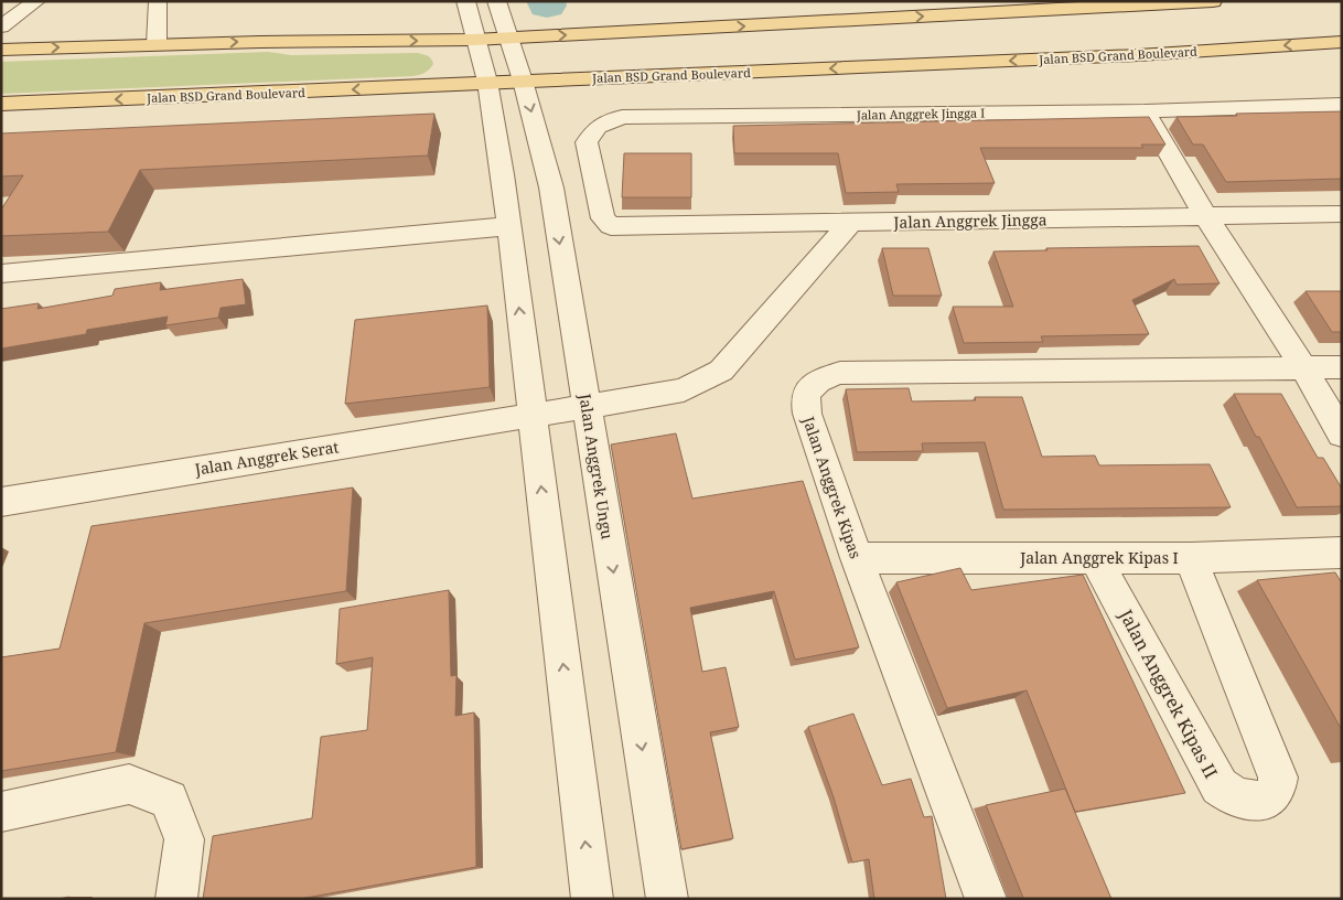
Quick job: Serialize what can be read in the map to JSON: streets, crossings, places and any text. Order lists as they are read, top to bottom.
{
  "streets": {
    "main road": ["Jalan BSD Grand Boulevard"],
    "street": [
      "Jalan Anggrek Jingga I",
      "Jalan Anggrek Jingga",
      "Jalan Anggrek Serat",
      "Jalan Anggrek Ungu",
      "Jalan Anggrek Kipas",
      "Jalan Anggrek Kipas I",
      "Jalan Anggrek Kipas II"
    ]
  },
  "crossings": [
    ["Jalan BSD Grand Boulevard", "Jalan Anggrek Ungu"],
    ["Jalan Anggrek Jingga I", "Jalan Anggrek Jingga"],
    ["Jalan Anggrek Jingga", "Jalan Anggrek Serat"],
    ["Jalan Anggrek Serat", "Jalan Anggrek Ungu"],
    ["Jalan Anggrek Kipas", "Jalan Anggrek Kipas I"],
    ["Jalan Anggrek Kipas I", "Jalan Anggrek Kipas II"]
  ]
}
